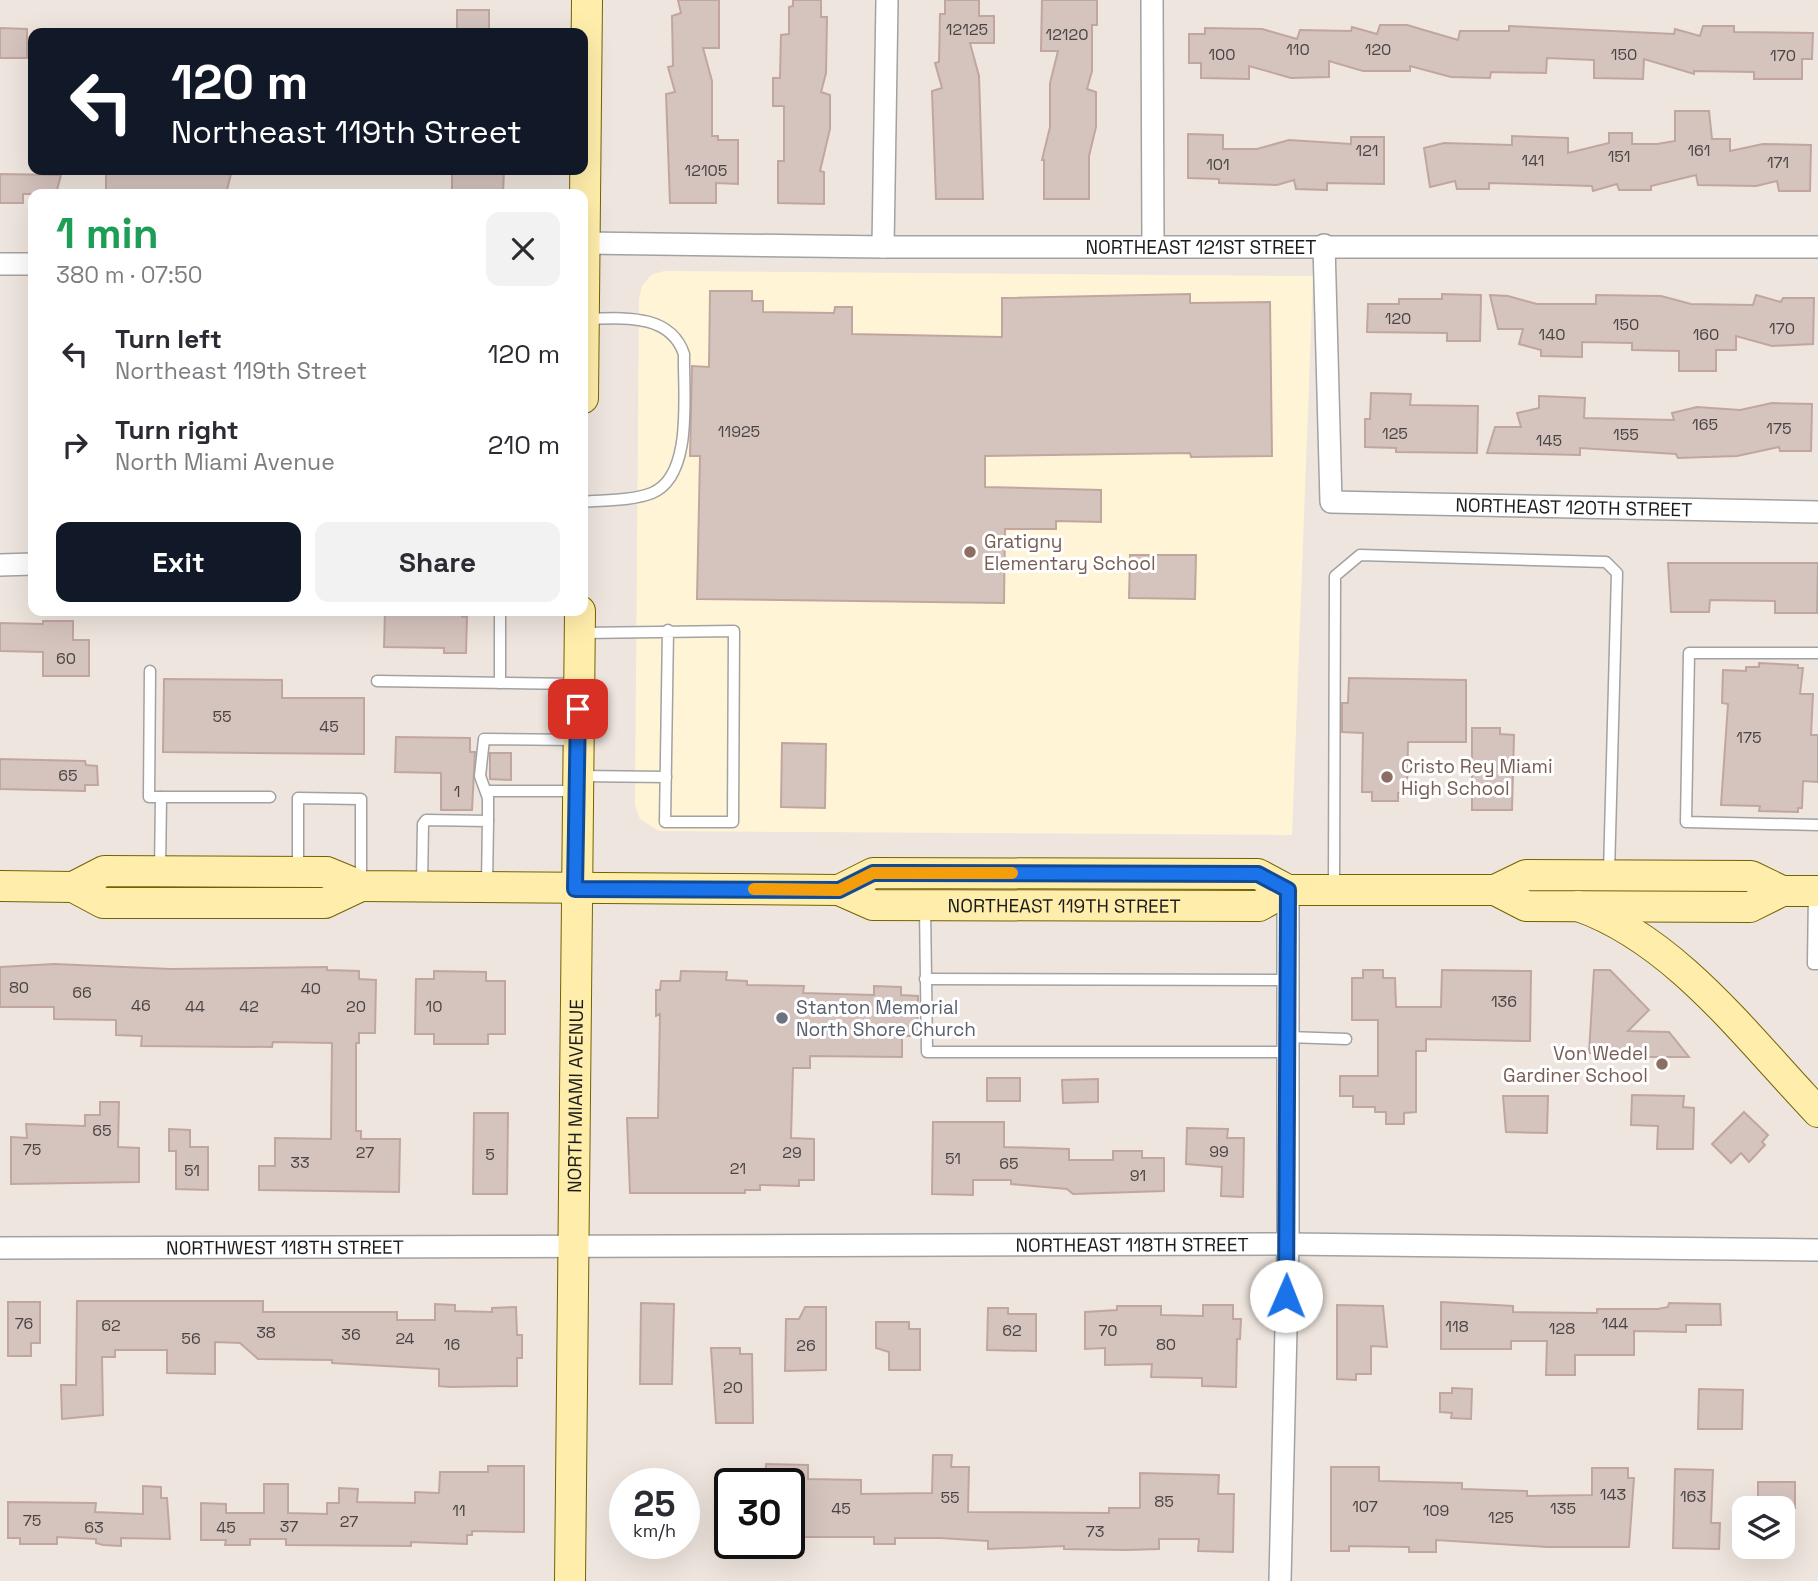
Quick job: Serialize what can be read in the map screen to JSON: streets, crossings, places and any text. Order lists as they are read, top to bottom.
{
  "streets": {
    "main road": ["NORTHEAST 119TH STREET", "NORTH MIAMI AVENUE"],
    "street": [
      "NORTHEAST 121ST STREET",
      "NORTHEAST 120TH STREET",
      "NORTHEAST 118TH STREET",
      "NORTHWEST 118TH STREET"
    ]
  },
  "crossings": [
    ["NORTHEAST 121ST STREET", "NORTHEAST 120TH STREET"],
    ["NORTHEAST 119TH STREET", "NORTH MIAMI AVENUE"],
    ["NORTH MIAMI AVENUE", "NORTHEAST 118TH STREET"],
    ["NORTH MIAMI AVENUE", "NORTHWEST 118TH STREET"],
    ["NORTHEAST 118TH STREET", "NORTHWEST 118TH STREET"]
  ],
  "places": [
    "Gratigny Elementary School",
    "Cristo Rey Miami High School",
    "Stanton Memorial North Shore Church",
    "Von Wedel Gardiner School"
  ],
  "house_numbers": [
    "12125",
    "12120",
    "110",
    "120",
    "100",
    "150",
    "170",
    "121",
    "161",
    "151",
    "141",
    "171",
    "101",
    "12105",
    "120",
    "150",
    "170",
    "140",
    "160",
    "165",
    "175",
    "11925",
    "125",
    "155",
    "145",
    "60",
    "55",
    "45",
    "175",
    "65",
    "1",
    "80",
    "40",
    "66",
    "136",
    "46",
    "44",
    "42",
    "20",
    "10",
    "65",
    "75",
    "99",
    "27",
    "29",
    "5",
    "51",
    "33",
    "65",
    "21",
    "51",
    "91",
    "76",
    "144",
    "62",
    "118",
    "128",
    "62",
    "70",
    "38",
    "36",
    "56",
    "24",
    "16",
    "80",
    "26",
    "20",
    "143",
    "163",
    "55",
    "85",
    "107",
    "45",
    "135",
    "11",
    "109",
    "125",
    "75",
    "27",
    "37",
    "63",
    "45",
    "73"
  ],
  "page": {
    "turn": ["120 m", "Northeast 119th Street"],
    "heading": ["1 min", "380 m · 07:50"],
    "list": [
      {
        "name": "Turn left",
        "note": "Northeast 119th Street",
        "value": "120 m"
      },
      {
        "name": "Turn right",
        "note": "North Miami Avenue",
        "value": "210 m"
      }
    ],
    "buttons": ["Exit", "Share"],
    "speed": "25 km/h",
    "limit": "30"
  }
}
